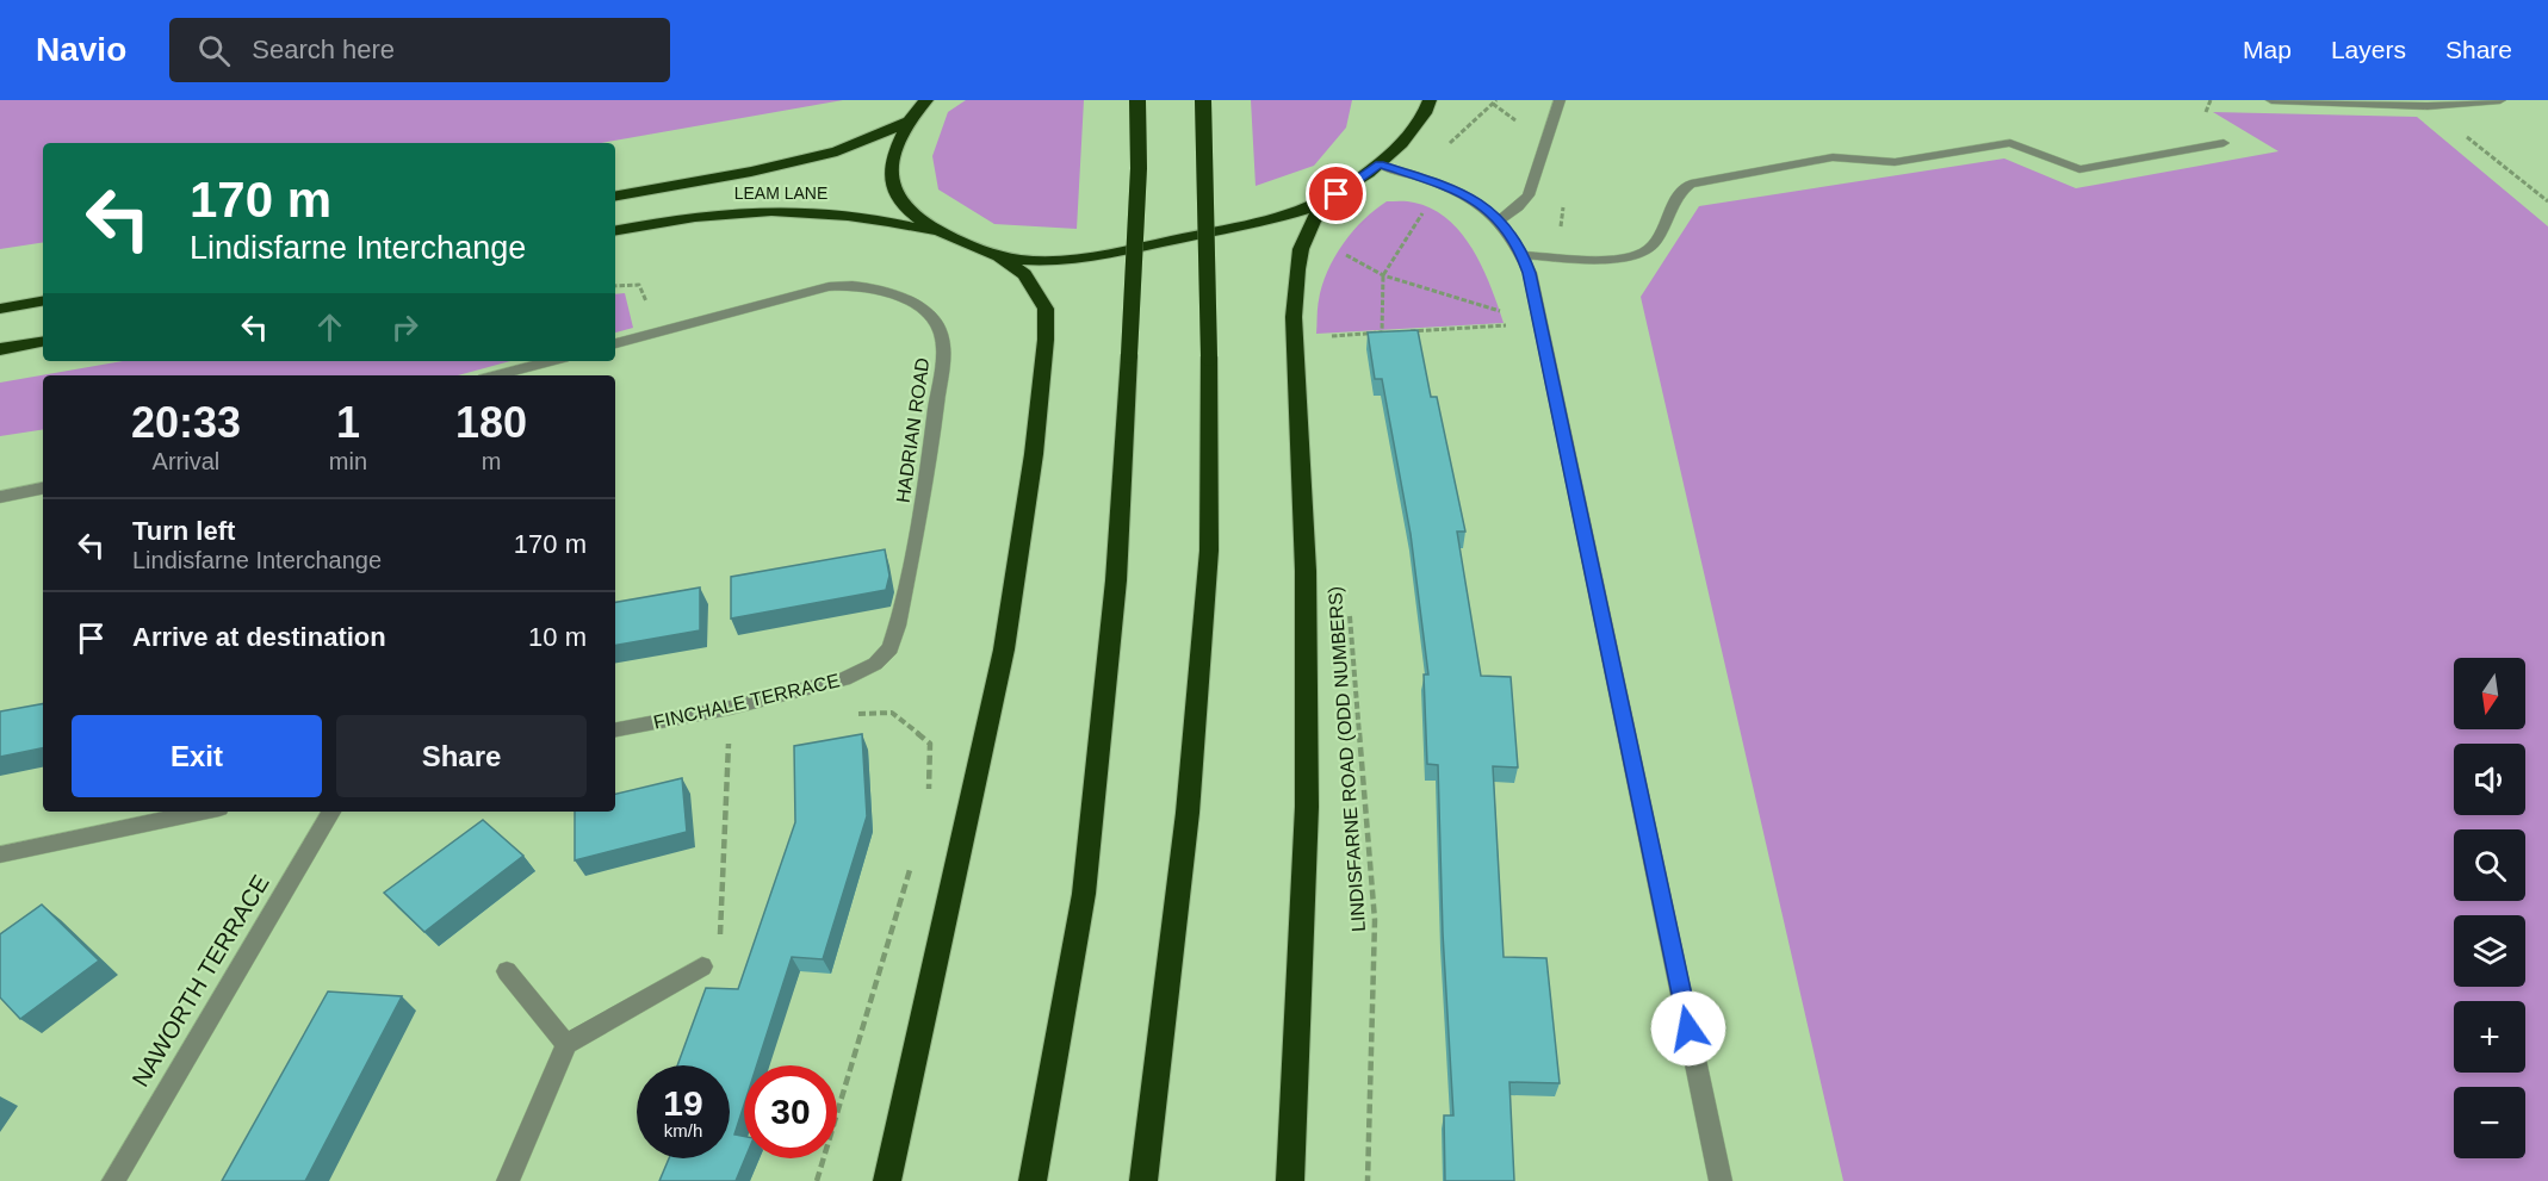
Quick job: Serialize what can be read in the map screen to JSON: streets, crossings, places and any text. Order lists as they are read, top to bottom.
{
  "streets": {
    "highway": ["LEAM LANE"],
    "street": ["HADRIAN ROAD", "FINCHALE TERRACE", "NAWORTH TERRACE"],
    "path": ["LINDISFARNE ROAD (ODD NUMBERS)"]
  },
  "crossings": [
    ["HADRIAN ROAD", "FINCHALE TERRACE"]
  ],
  "north": "bottom",
  "page": {
    "header": "Navio",
    "search": "Search here",
    "nav": ["Map", "Layers", "Share"],
    "turn": ["170 m", "Lindisfarne Interchange"],
    "eta": [
      "20:33",
      "Arrival",
      "1",
      "min",
      "180",
      "m"
    ],
    "list": [
      {
        "name": "Turn left",
        "note": "Lindisfarne Interchange",
        "value": "170 m"
      },
      {
        "name": "Arrive at destination",
        "value": "10 m"
      }
    ],
    "map_buttons": ["+", "−"],
    "buttons": ["Exit", "Share"],
    "speed": "19 km/h",
    "limit": "30"
  }
}
